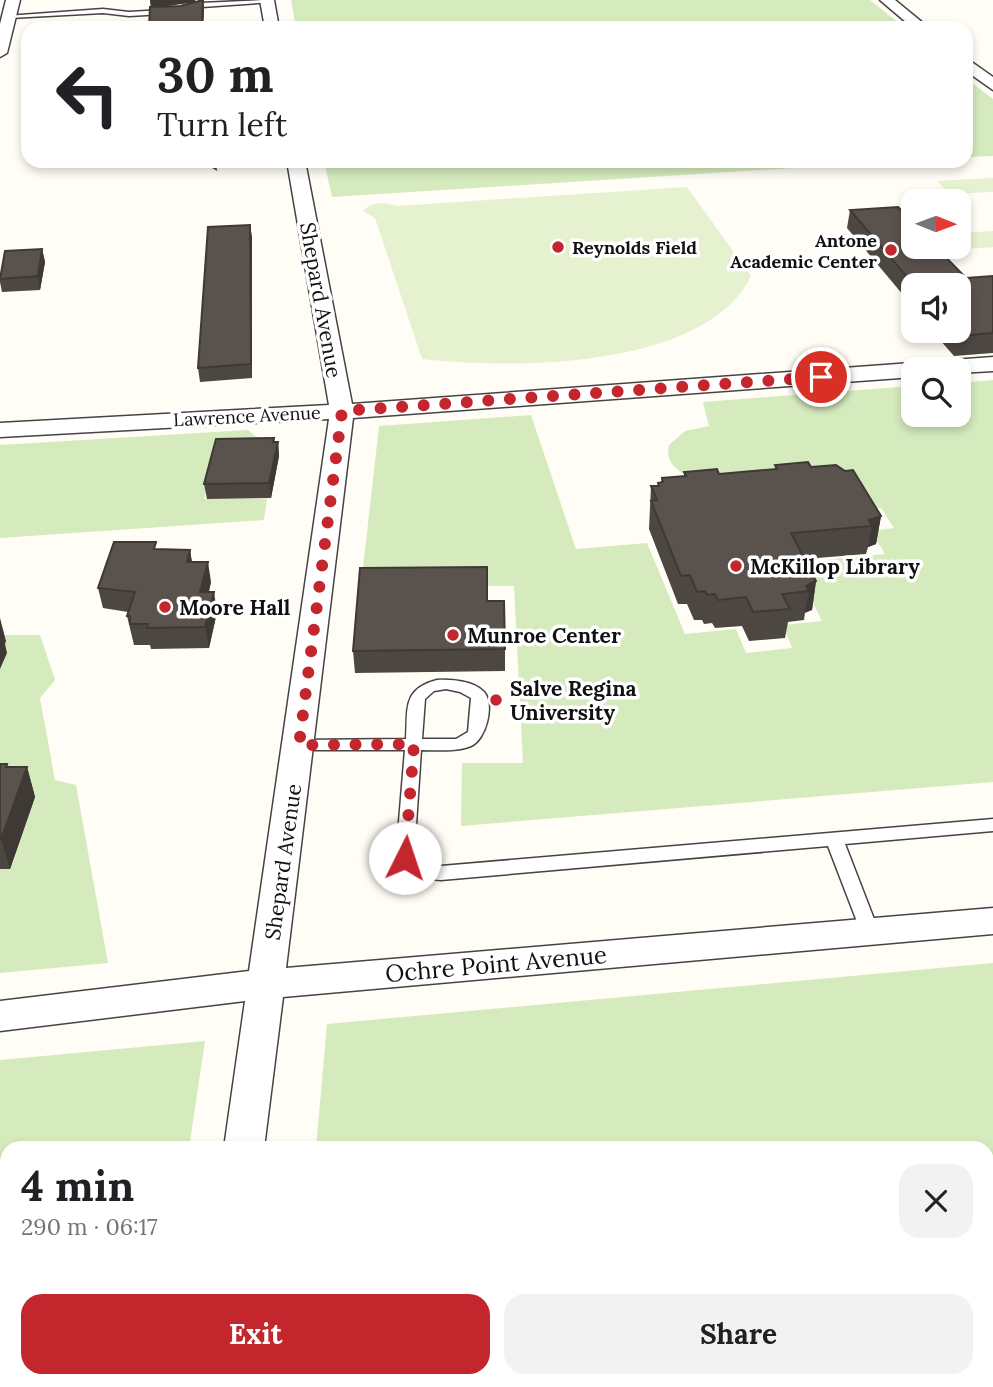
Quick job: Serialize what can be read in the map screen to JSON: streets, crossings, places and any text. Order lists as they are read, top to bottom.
{
  "streets": {
    "street": ["Shepard Avenue", "Lawrence Avenue", "Ochre Point Avenue"]
  },
  "crossings": [
    ["Shepard Avenue", "Lawrence Avenue"],
    ["Shepard Avenue", "Ochre Point Avenue"]
  ],
  "places": [
    "Reynolds Field",
    "Antone Academic Center",
    "McKillop Library",
    "Moore Hall",
    "Munroe Center",
    "Salve Regina University"
  ],
  "north": "right",
  "page": {
    "turn": ["30 m", "Turn left"],
    "heading": ["4 min", "290 m · 06:17"],
    "buttons": ["Exit", "Share"]
  }
}
